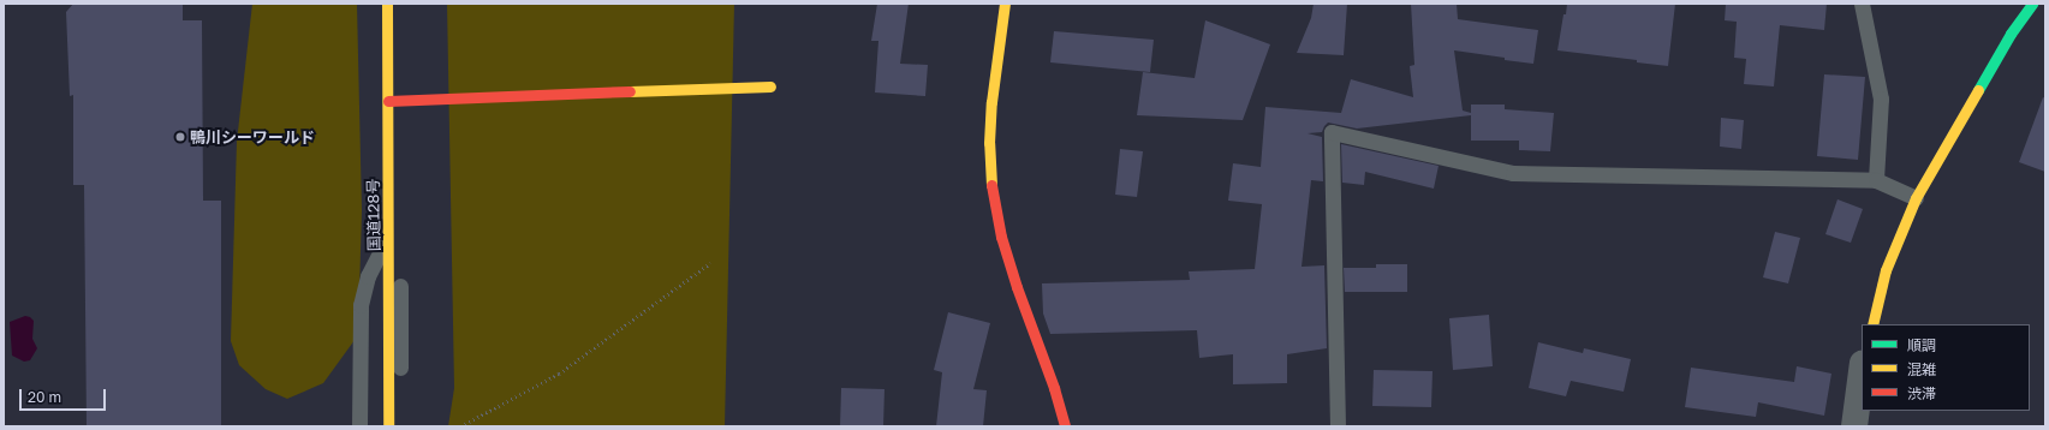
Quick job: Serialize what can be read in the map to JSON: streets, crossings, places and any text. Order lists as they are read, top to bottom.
{
  "streets": {
    "main road": ["国道128号"]
  },
  "places": ["鴨川シーワールド"],
  "legend": ["順調", "混雑", "渋滞"],
  "scale_bar": "20 m"
}
